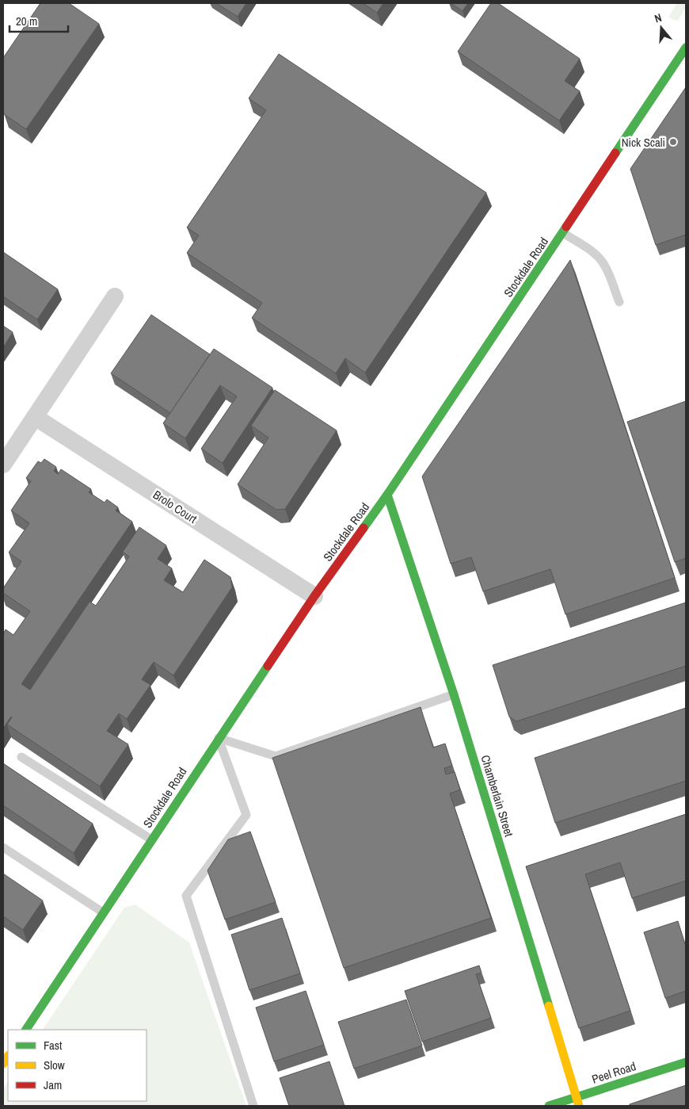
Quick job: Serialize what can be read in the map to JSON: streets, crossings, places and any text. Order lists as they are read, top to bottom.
{
  "streets": {
    "street": [
      "Stockdale Road",
      "Brolo Court",
      "Chamberlain Street",
      "Peel Road"
    ]
  },
  "crossings": [
    ["Stockdale Road", "Brolo Court"],
    ["Stockdale Road", "Chamberlain Street"],
    ["Chamberlain Street", "Peel Road"]
  ],
  "places": ["Nick Scali"],
  "legend": ["Fast", "Slow", "Jam"],
  "scale_bar": "20 m",
  "north": "top"
}
